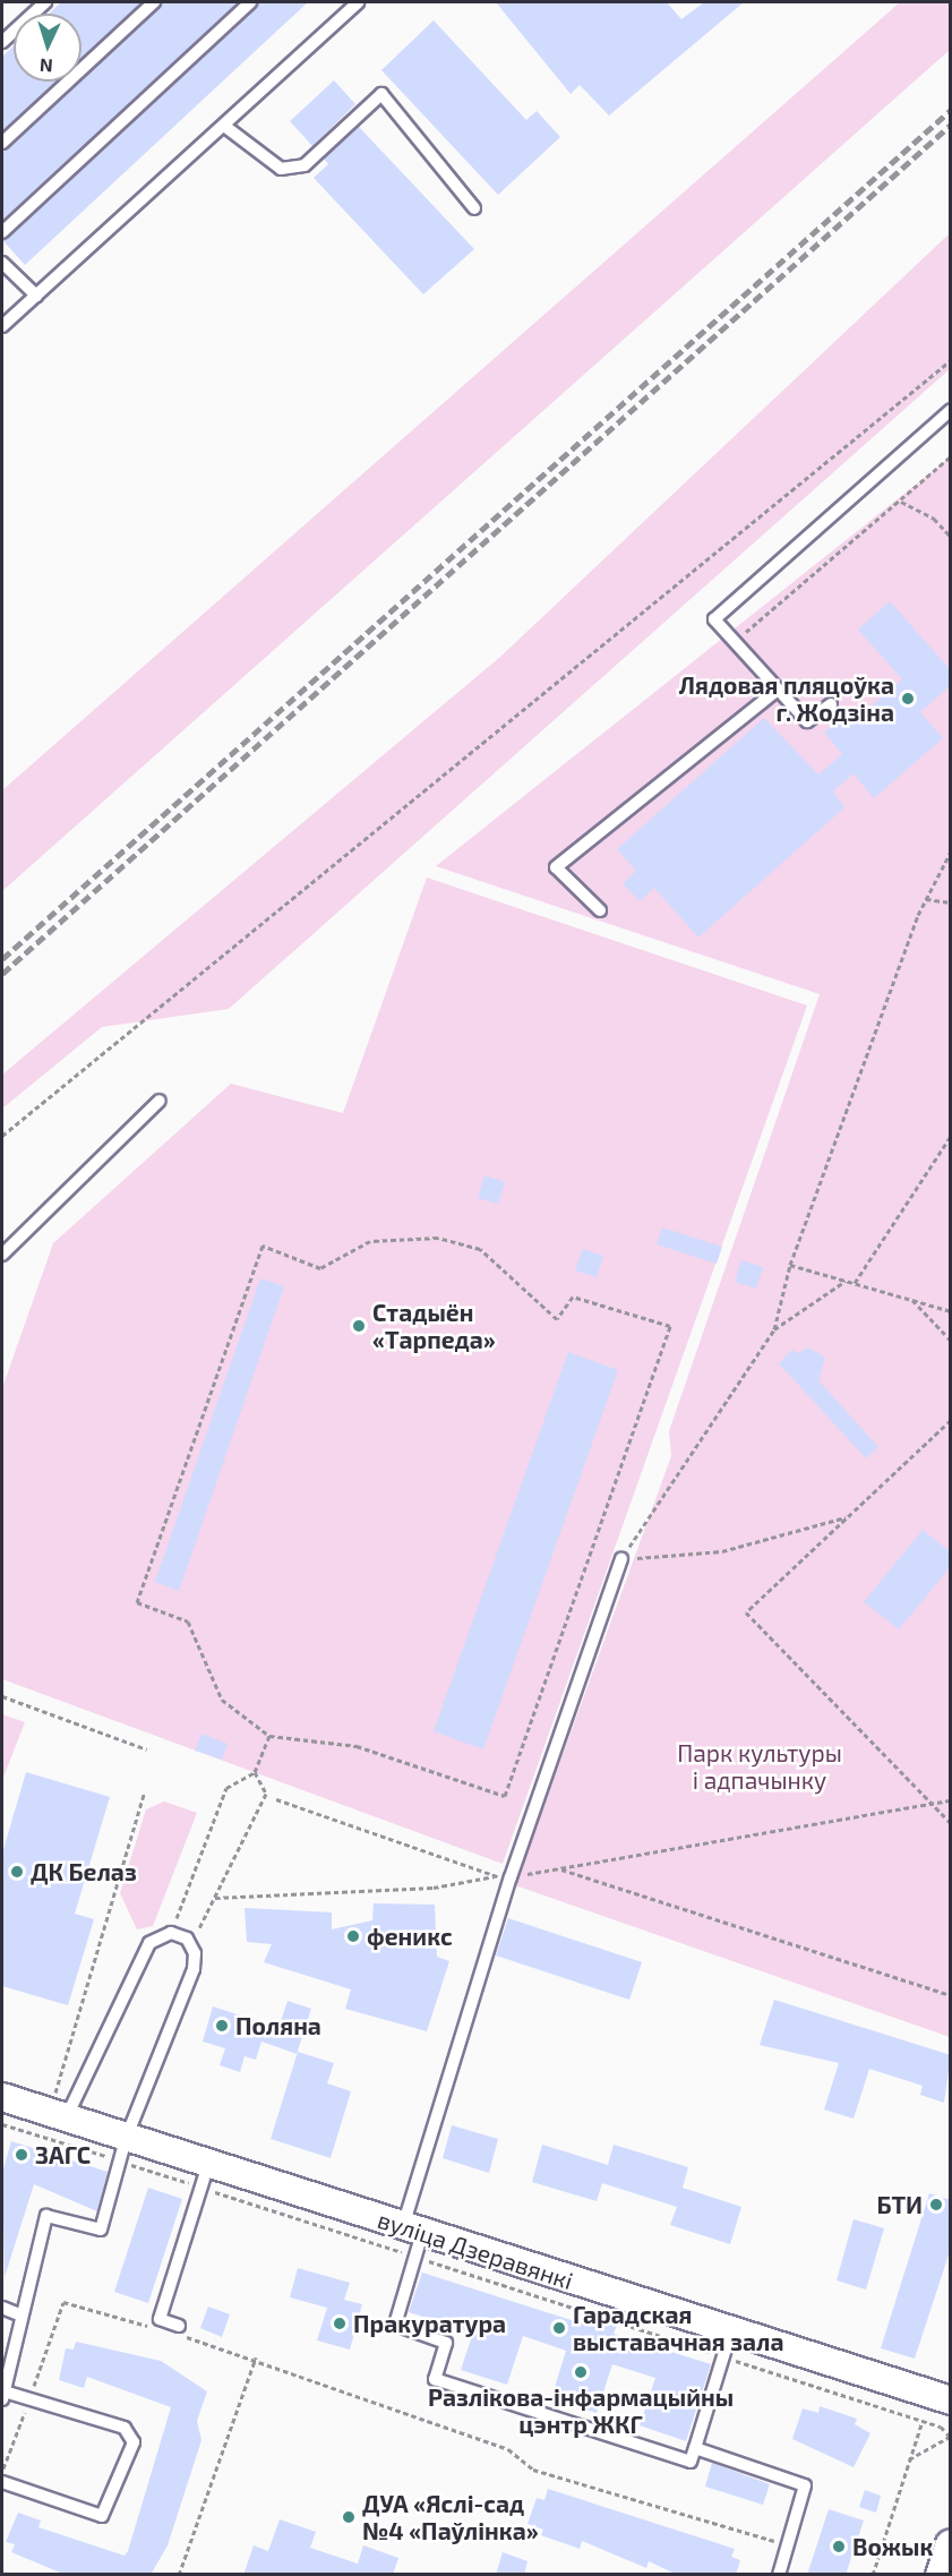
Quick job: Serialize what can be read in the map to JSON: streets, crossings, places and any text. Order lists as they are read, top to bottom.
{
  "streets": {
    "street": ["вуліца Дзеравянкі"]
  },
  "parks": ["Парк культуры і адпачынку"],
  "places": [
    "Лядовая пляцоўка г. Жодзіна",
    "Стадыён «Тарпеда»",
    "ДК Белаз",
    "феникс",
    "Поляна",
    "ЗАГС",
    "БТИ",
    "Пракуратура",
    "Гарадская выставачная зала",
    "Разлікова-інфармацыйны цэнтр ЖКГ",
    "ДУА «Яслі-сад №4 «Паўлінка»",
    "Вожык"
  ],
  "north": "bottom"
}
